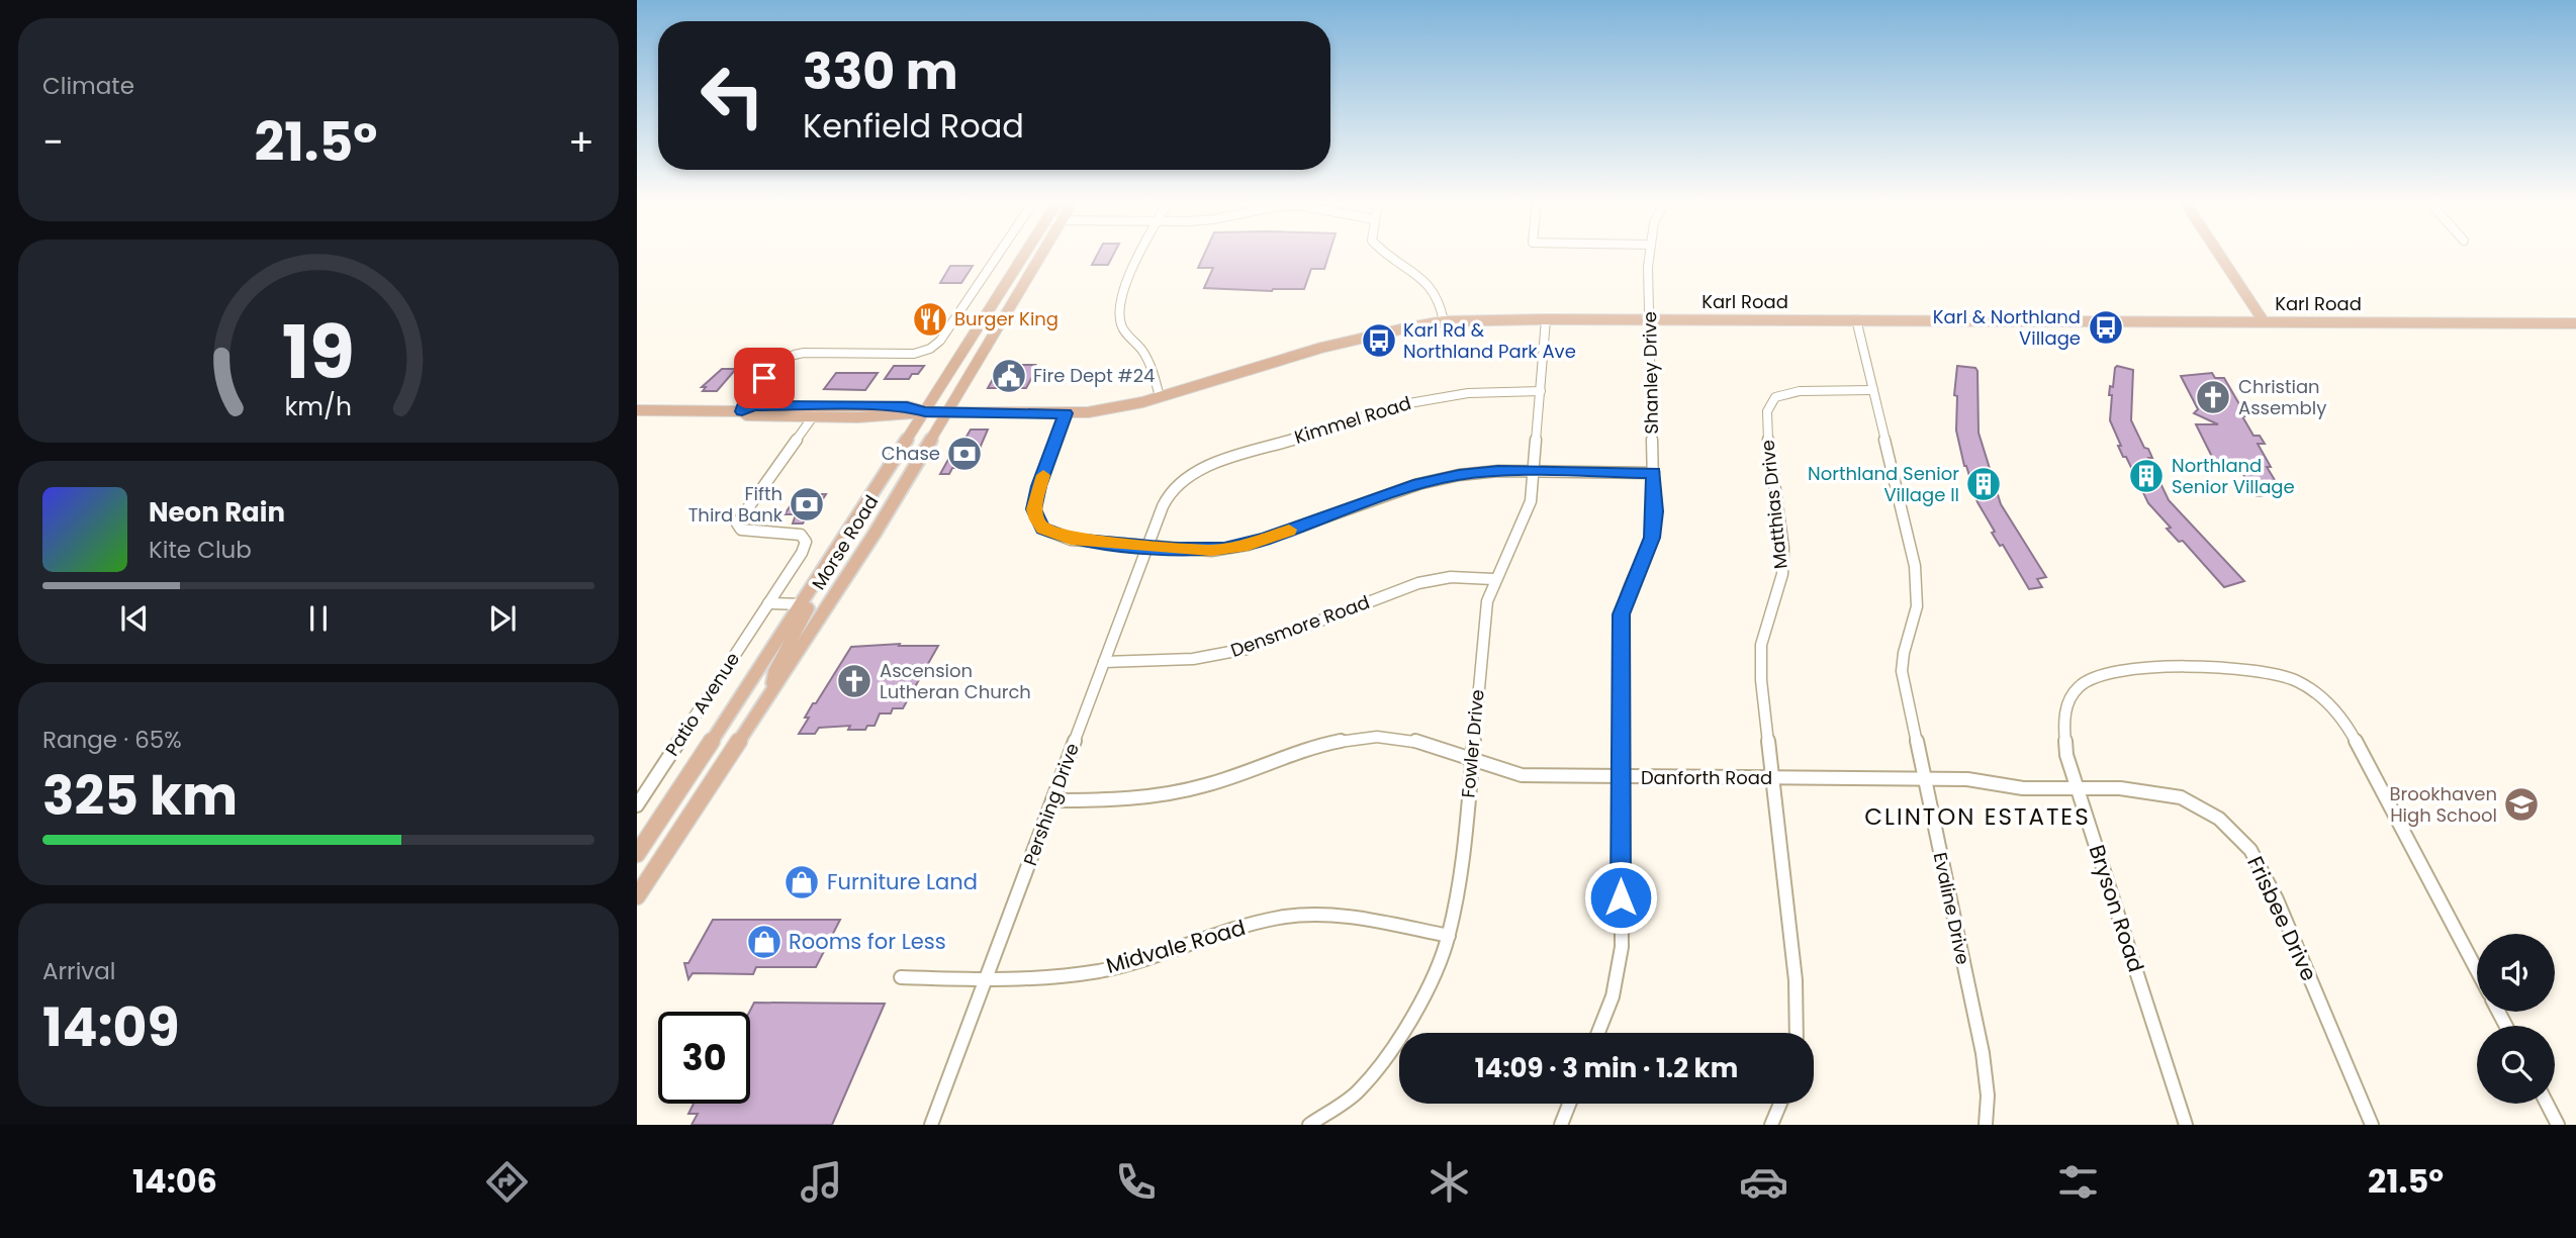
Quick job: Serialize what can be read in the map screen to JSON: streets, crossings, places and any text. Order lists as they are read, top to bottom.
{
  "streets": {
    "main road": ["Karl Road", "Morse Road"],
    "street": [
      "Shanley Drive",
      "Kimmel Road",
      "Matthias Drive",
      "Densmore Road",
      "Patio Avenue",
      "Fowler Drive",
      "Danforth Road",
      "Pershing Drive",
      "Evaline Drive",
      "Bryson Road",
      "Frisbee Drive",
      "Midvale Road"
    ]
  },
  "crossings": [
    ["Karl Road", "Shanley Drive"],
    ["Karl Road", "Morse Road"],
    ["Karl Road", "Patio Avenue"],
    ["Karl Road", "Fowler Drive"],
    ["Karl Road", "Evaline Drive"],
    ["Shanley Drive", "Danforth Road"],
    ["Kimmel Road", "Fowler Drive"],
    ["Kimmel Road", "Pershing Drive"],
    ["Matthias Drive", "Danforth Road"],
    ["Matthias Drive", "Evaline Drive"],
    ["Densmore Road", "Fowler Drive"],
    ["Densmore Road", "Pershing Drive"],
    ["Fowler Drive", "Danforth Road"],
    ["Fowler Drive", "Midvale Road"],
    ["Danforth Road", "Pershing Drive"],
    ["Danforth Road", "Evaline Drive"],
    ["Danforth Road", "Bryson Road"],
    ["Danforth Road", "Frisbee Drive"],
    ["Pershing Drive", "Midvale Road"],
    ["Bryson Road", "Frisbee Drive"]
  ],
  "districts": ["CLINTON ESTATES"],
  "places": {
    "restaurant": ["Burger King"],
    "bus stop": ["Karl & Northland Village", "Karl Rd & Northland Park Ave"],
    "public building": ["Fire Dept #24"],
    "church": ["Christian Assembly", "Ascension Lutheran Church"],
    "bank": ["Chase", "Fifth Third Bank"],
    "building": ["Northland Senior Village", "Northland Senior Village II"],
    "school or university": ["Brookhaven High School"],
    "shop": ["Furniture Land", "Rooms for Less"]
  },
  "page": {
    "tile": [
      "Climate",
      ["Range · 65%", "325 km"],
      ["Arrival", "14:09"]
    ],
    "turn": ["330 m", "Kenfield Road"],
    "heat": ["−", "21.5°", "+"],
    "song": ["Neon Rain", "Kite Club"],
    "limit": "30",
    "trip": "14:09 · 3 min · 1.2 km",
    "tabs": ["14:06", "21.5°"],
    "gauge": ["19", "km/h"]
  }
}
